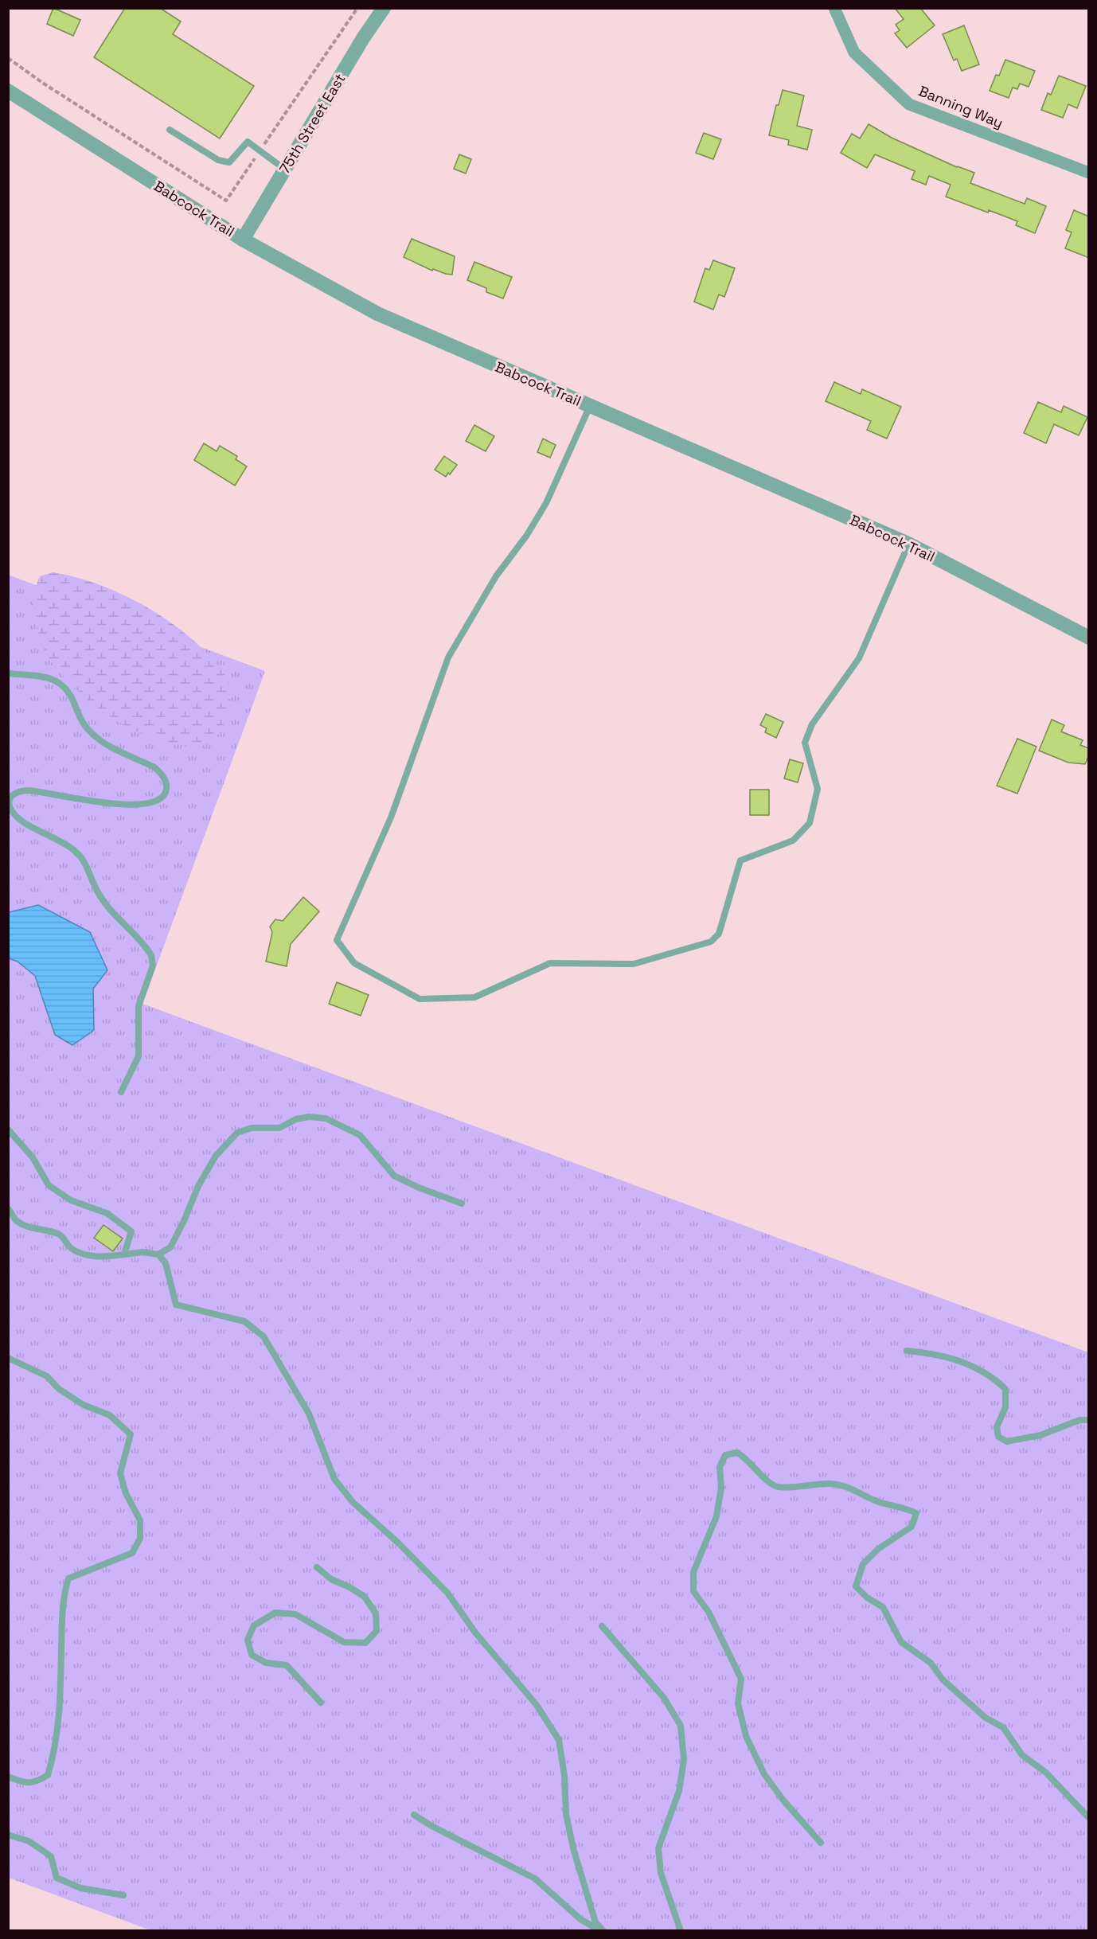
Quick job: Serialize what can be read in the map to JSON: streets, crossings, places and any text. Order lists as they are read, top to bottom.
{
  "streets": {
    "street": ["Banning Way", "75th Street East", "Babcock Trail"]
  },
  "crossings": [
    ["75th Street East", "Babcock Trail"]
  ]
}
